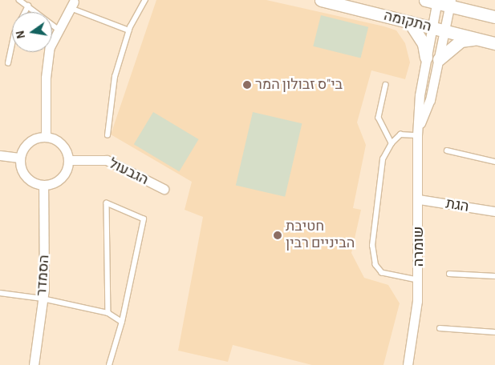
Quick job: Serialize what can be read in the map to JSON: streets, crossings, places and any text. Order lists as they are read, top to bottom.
{
  "streets": {
    "street": [
      "התקומה",
      "הגבעול",
      "הגת",
      "שומרה",
      "הסמדר"
    ]
  },
  "crossings": [
    ["התקומה", "שומרה"],
    ["הגבעול", "הסמדר"],
    ["הגת", "שומרה"]
  ],
  "places": ["בי\"ס זבולון המר", "חטיבת הביניים רבין"],
  "north": "left"
}
